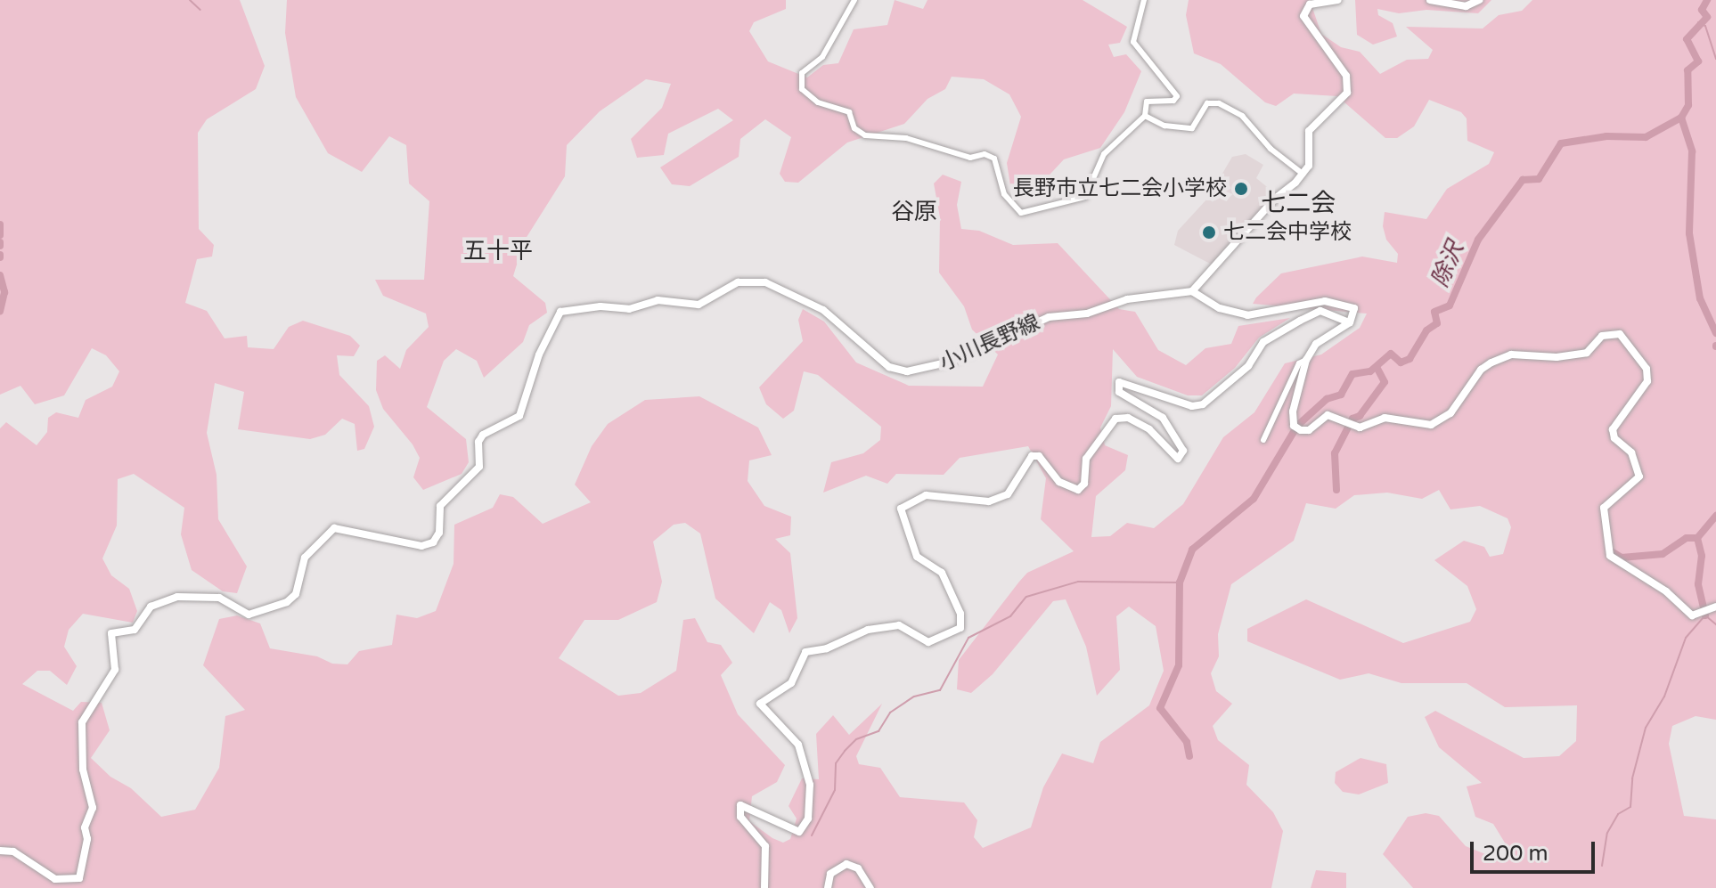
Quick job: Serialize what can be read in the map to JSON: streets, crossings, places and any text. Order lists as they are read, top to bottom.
{
  "streets": {
    "main road": ["小川長野線"]
  },
  "districts": ["七二会", "谷原", "五十平"],
  "water": ["除沢"],
  "places": ["長野市立七二会小学校", "七二会中学校"],
  "scale_bar": "200 m"
}
